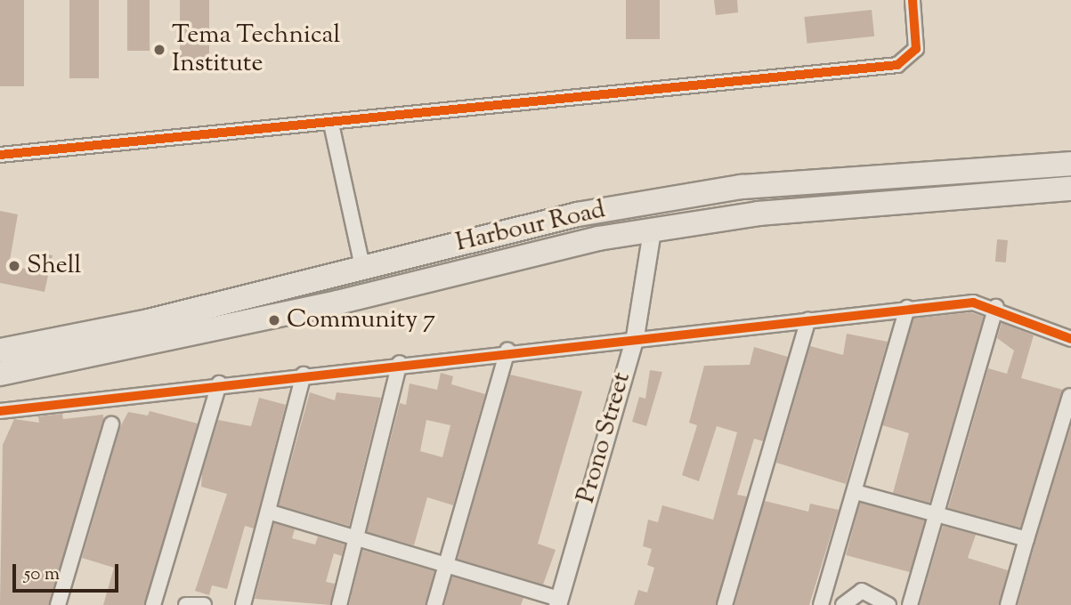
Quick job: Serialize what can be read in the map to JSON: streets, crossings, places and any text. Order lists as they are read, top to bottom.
{
  "streets": {
    "highway": ["Harbour Road"],
    "street": ["Prono Street"]
  },
  "crossings": [
    ["Harbour Road", "Prono Street"]
  ],
  "places": ["Tema Technical Institute", "Shell", "Community 7"],
  "scale_bar": "50 m"
}
